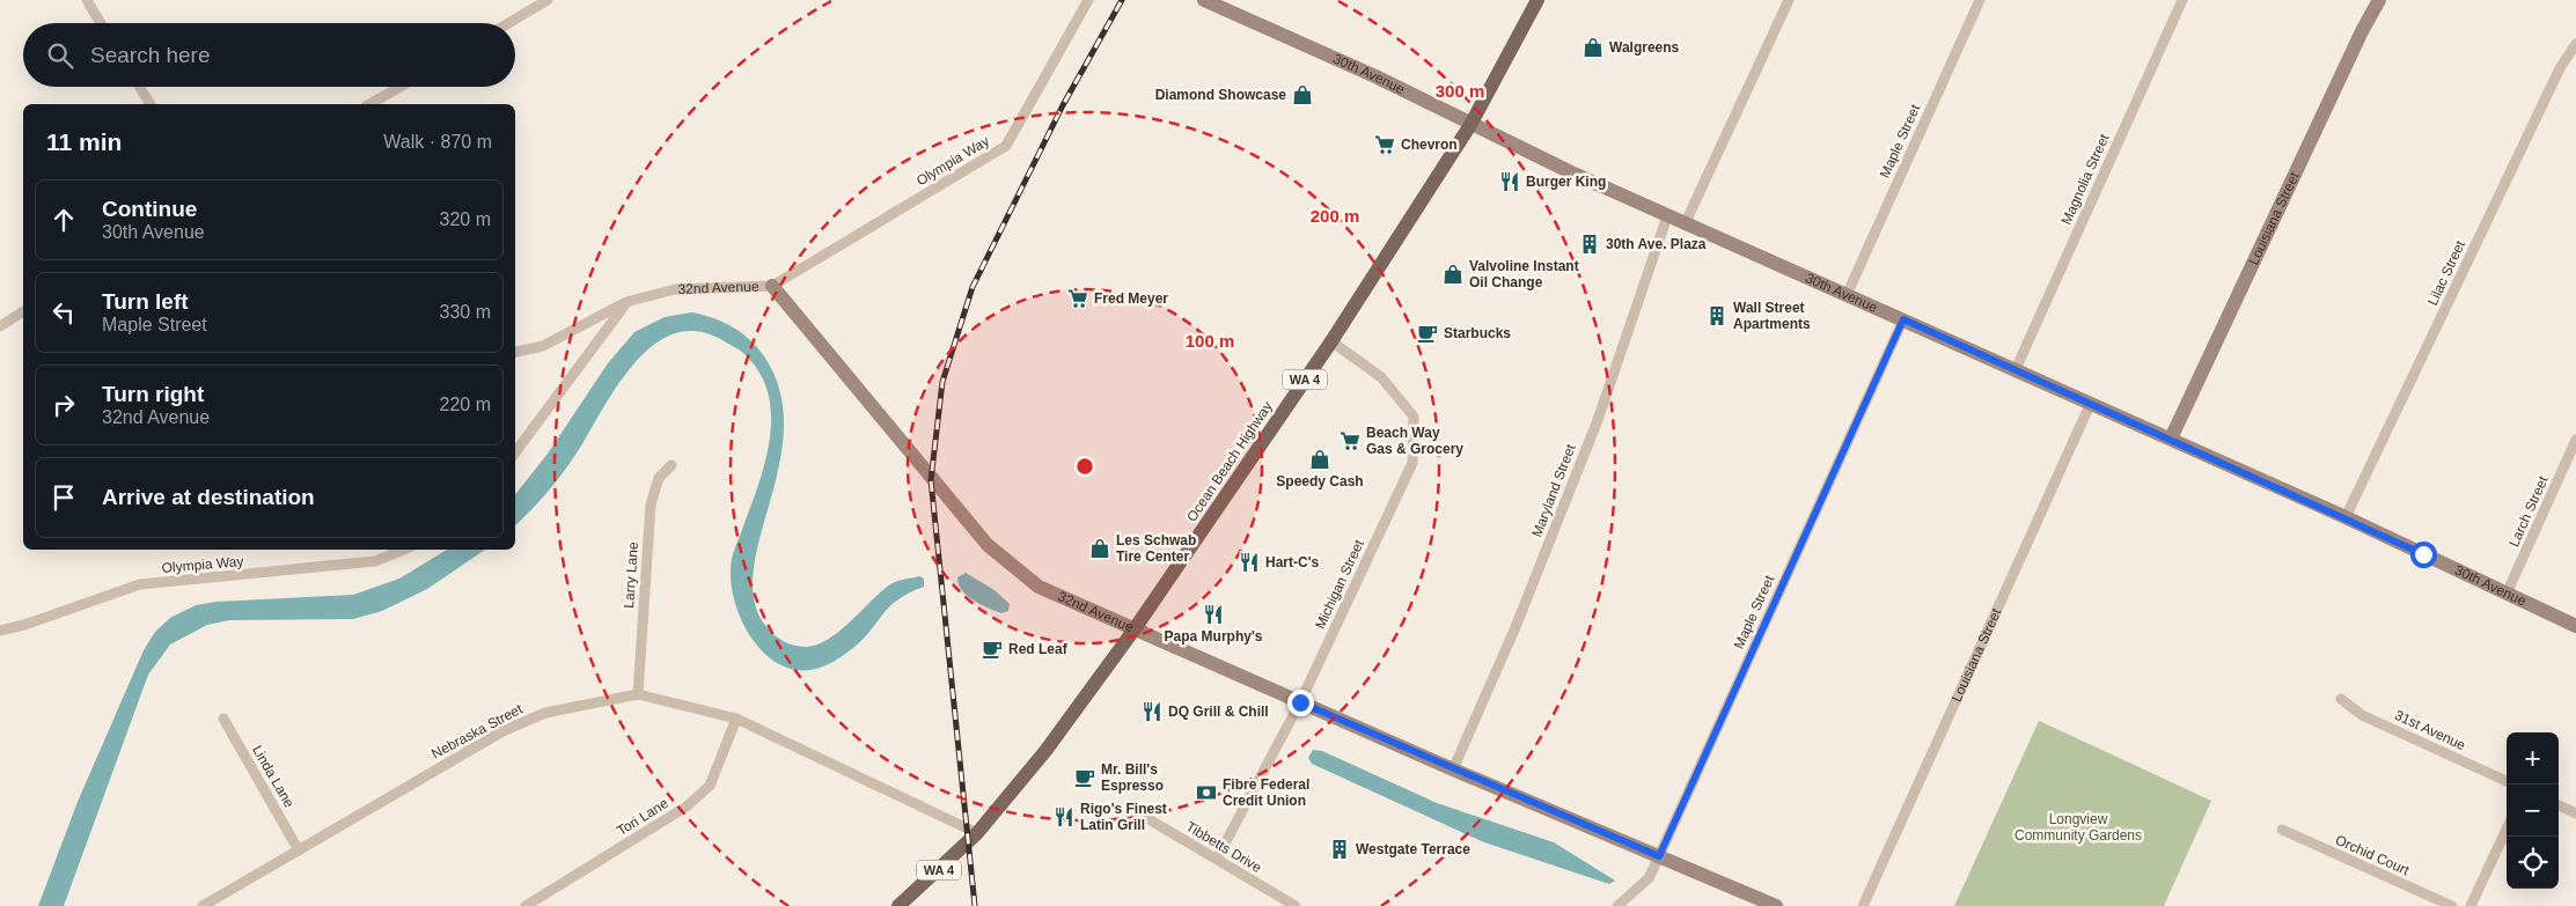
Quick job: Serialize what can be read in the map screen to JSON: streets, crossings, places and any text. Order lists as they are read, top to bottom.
{
  "streets": {
    "main road": ["WA 4", "Ocean Beach Highway"],
    "street": [
      "30th Avenue",
      "Maple Street",
      "Olympia Way",
      "Magnolia Street",
      "Louisiana Street",
      "Lilac Street",
      "32nd Avenue",
      "Maryland Street",
      "Larch Street",
      "Larry Lane",
      "Michigan Street",
      "31st Avenue",
      "Nebraska Street",
      "Linda Lane",
      "Tori Lane",
      "Tibbetts Drive",
      "Orchid Court"
    ]
  },
  "crossings": [
    ["30th Avenue", "Maple Street"],
    ["30th Avenue", "Magnolia Street"],
    ["30th Avenue", "Louisiana Street"],
    ["30th Avenue", "Lilac Street"],
    ["30th Avenue", "Ocean Beach Highway"],
    ["30th Avenue", "Maryland Street"],
    ["30th Avenue", "Larch Street"],
    ["Maple Street", "32nd Avenue"],
    ["Olympia Way", "32nd Avenue"],
    ["32nd Avenue", "Ocean Beach Highway"],
    ["32nd Avenue", "Maryland Street"],
    ["32nd Avenue", "Michigan Street"],
    ["Ocean Beach Highway", "Michigan Street"],
    ["Ocean Beach Highway", "Nebraska Street"],
    ["Larry Lane", "Nebraska Street"],
    ["Michigan Street", "Tibbetts Drive"],
    ["Nebraska Street", "Linda Lane"],
    ["Nebraska Street", "Tori Lane"]
  ],
  "parks": ["Longview Community Gardens"],
  "places": {
    "shop": [
      "Walgreens",
      "Diamond Showcase",
      "Valvoline Instant Oil Change",
      "Speedy Cash",
      "Les Schwab Tire Center"
    ],
    "supermarket": ["Chevron", "Fred Meyer", "Beach Way Gas & Grocery"],
    "restaurant": [
      "Burger King",
      "Hart-C's",
      "Papa Murphy's",
      "DQ Grill & Chill",
      "Rigo's Finest Latin Grill"
    ],
    "building": ["30th Ave. Plaza", "Wall Street Apartments", "Westgate Terrace"],
    "cafe": ["Starbucks", "Red Leaf", "Mr. Bill's Espresso"],
    "bank": ["Fibre Federal Credit Union"]
  },
  "page": {
    "search": "Search here",
    "heading": ["11 min", "Walk · 870 m"],
    "list": [
      ["Continue", "30th Avenue", "320 m"],
      ["Turn left", "Maple Street", "330 m"],
      ["Turn right", "32nd Avenue", "220 m"],
      "Arrive at destination"
    ],
    "map_buttons": ["+", "−"]
  },
  "rings": ["300 m", "200 m", "100 m"]
}
